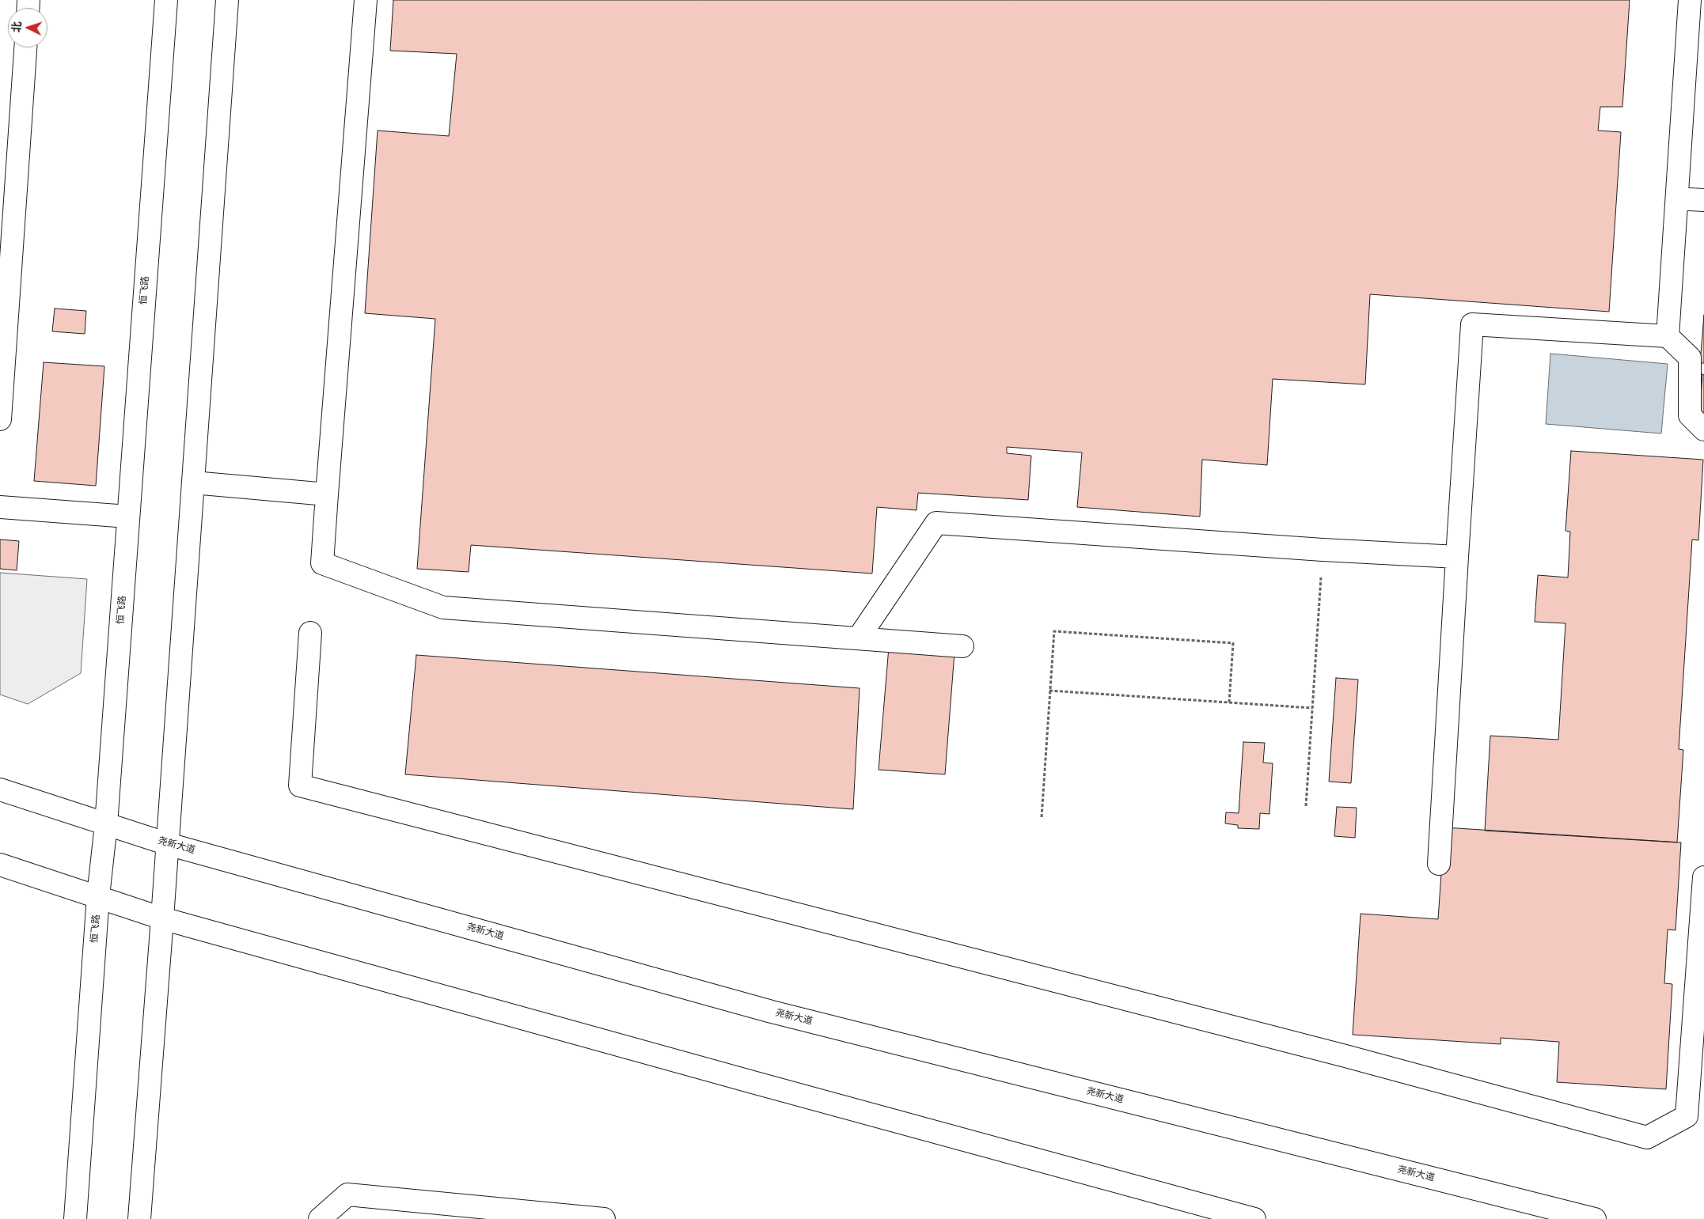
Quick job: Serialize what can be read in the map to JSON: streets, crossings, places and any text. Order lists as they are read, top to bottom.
{
  "streets": {
    "main road": ["恒飞路", "尧新大道"]
  },
  "crossings": [
    ["恒飞路", "尧新大道"]
  ],
  "north": "left"
}
